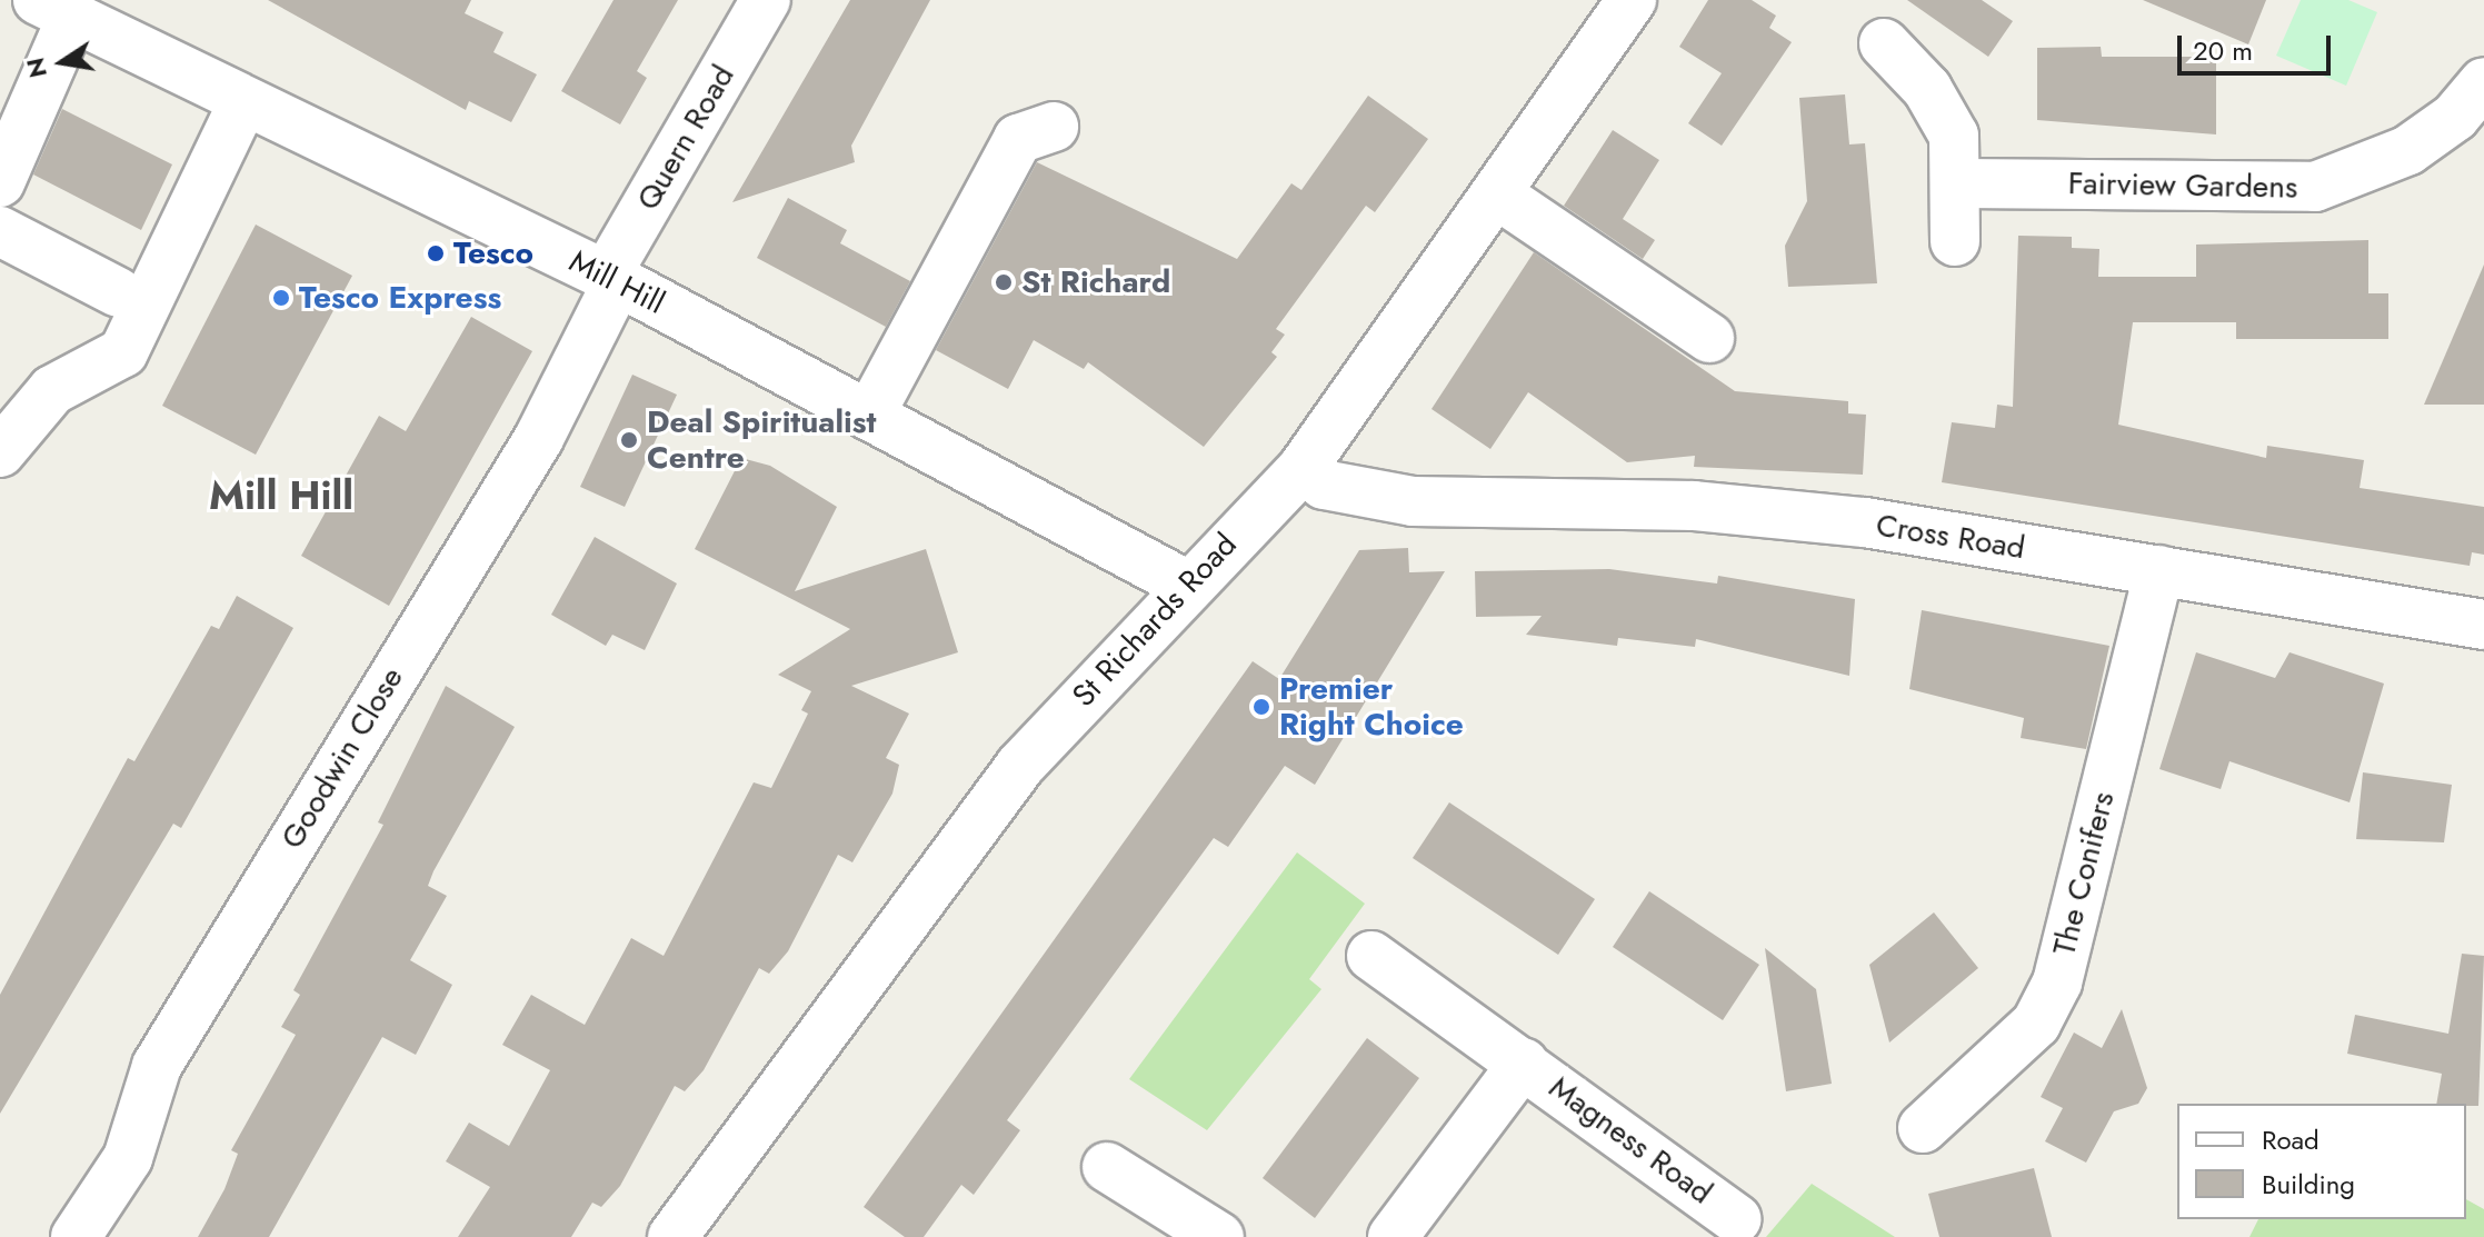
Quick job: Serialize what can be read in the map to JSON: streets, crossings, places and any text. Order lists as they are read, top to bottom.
{
  "streets": {
    "street": [
      "Quern Road",
      "Fairview Gardens",
      "Mill Hill",
      "Cross Road",
      "St Richards Road",
      "Goodwin Close",
      "The Conifers",
      "Magness Road"
    ]
  },
  "crossings": [
    ["Quern Road", "Mill Hill"],
    ["Quern Road", "Goodwin Close"],
    ["Mill Hill", "St Richards Road"],
    ["Mill Hill", "Goodwin Close"],
    ["Cross Road", "St Richards Road"],
    ["Cross Road", "The Conifers"]
  ],
  "districts": ["Mill Hill"],
  "places": [
    "Tesco",
    "St Richard",
    "Tesco Express",
    "Deal Spiritualist Centre",
    "Premier Right Choice"
  ],
  "legend": ["Road", "Building"],
  "scale_bar": "20 m",
  "north": "left"
}
